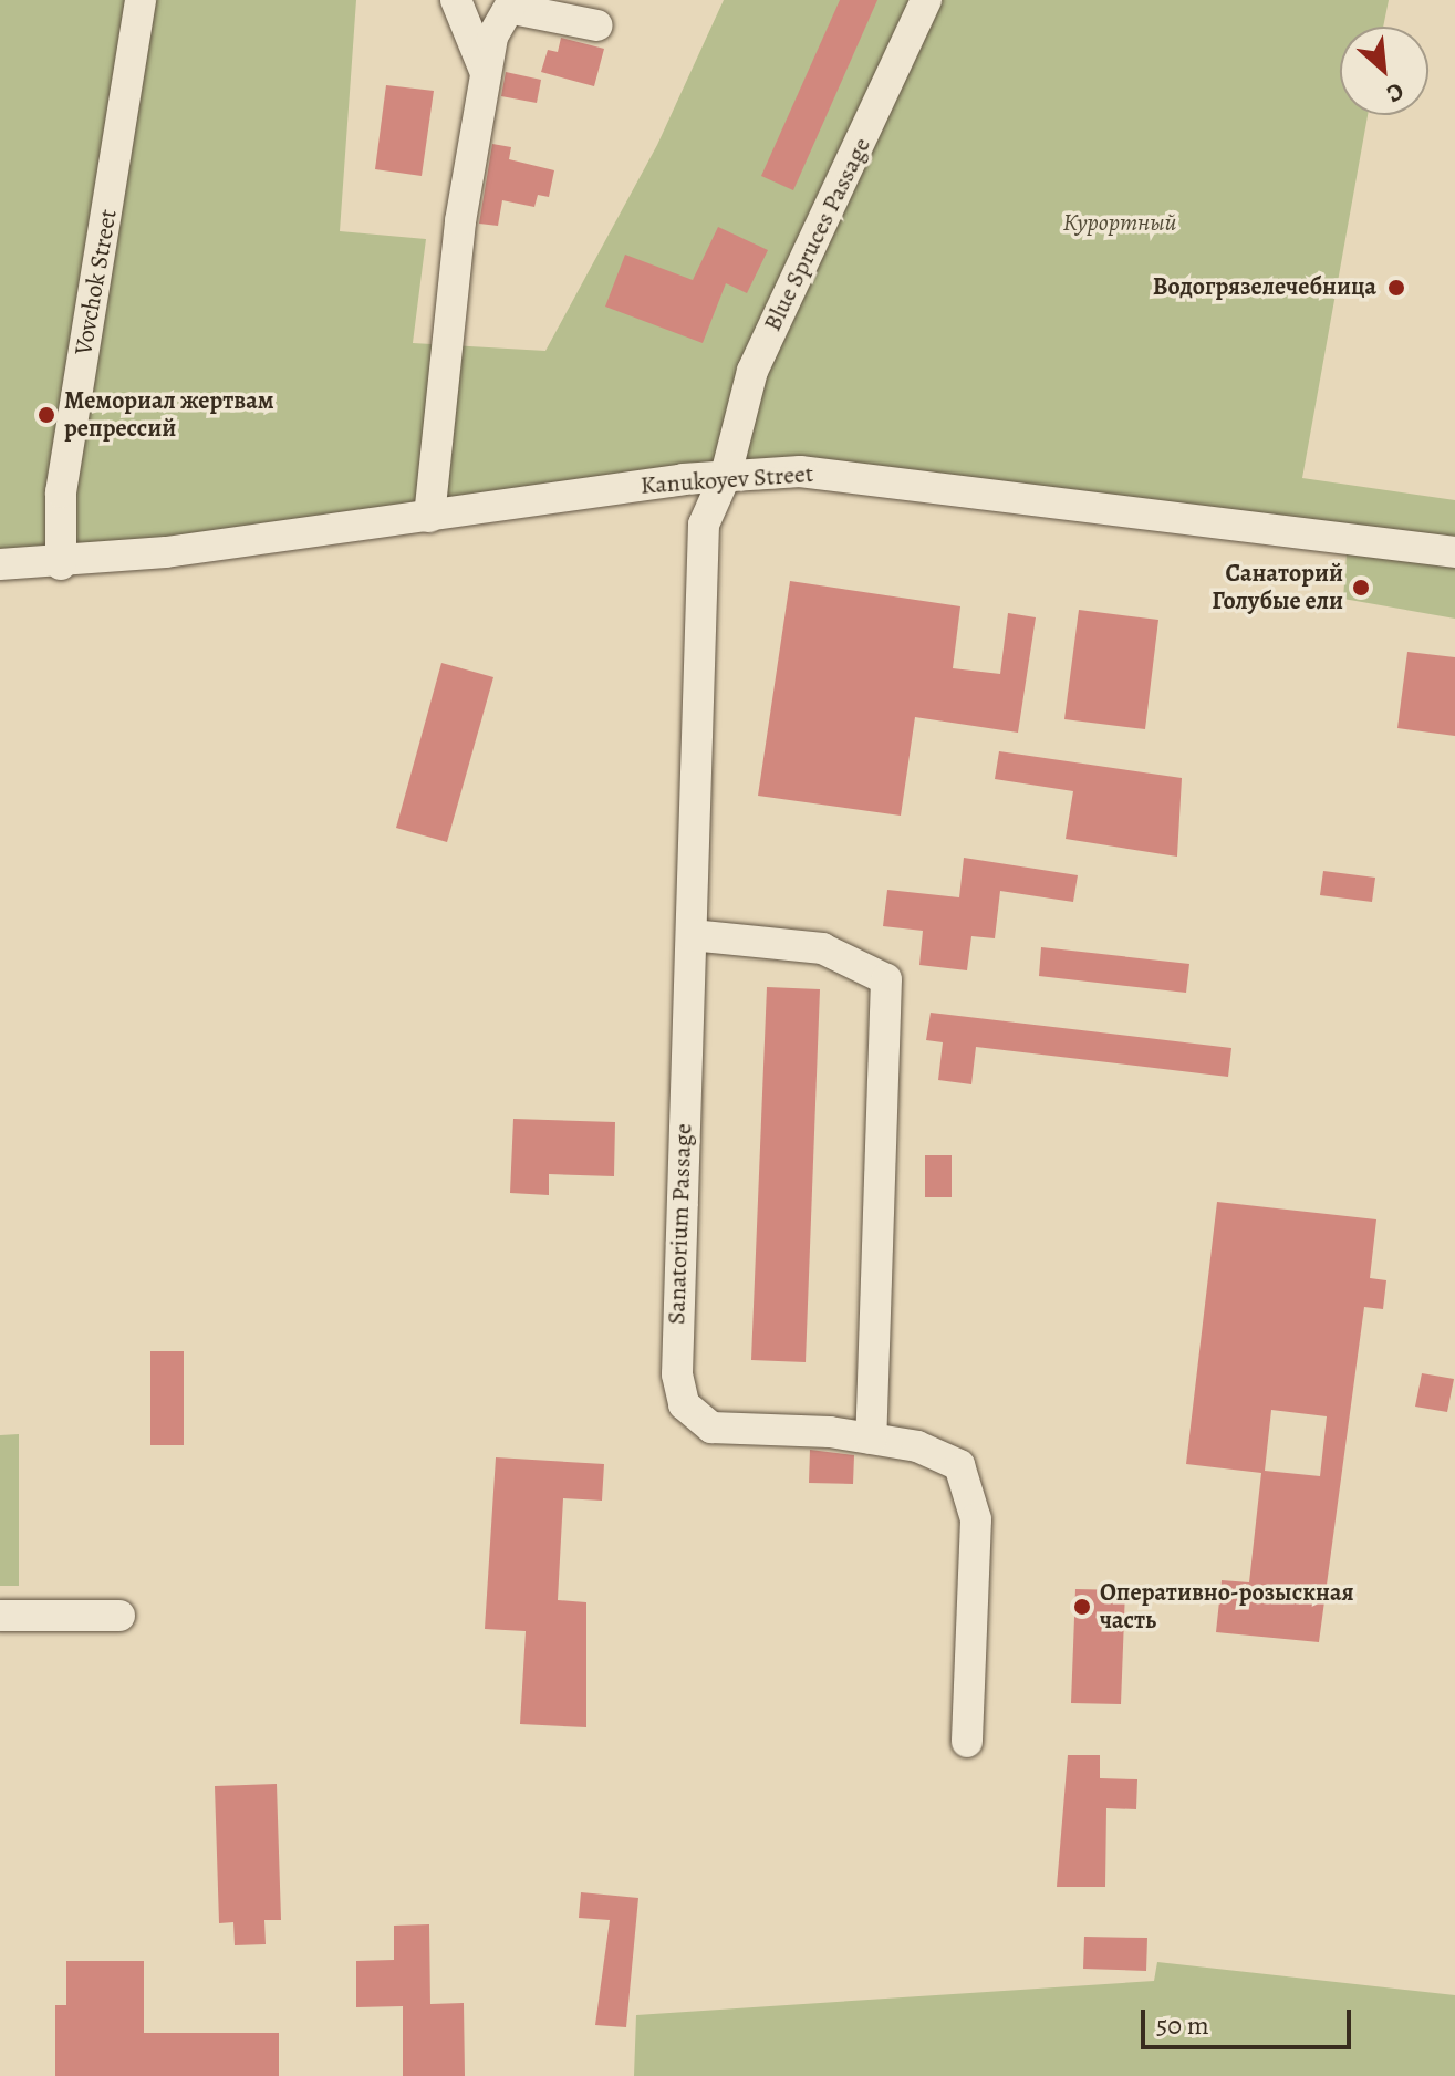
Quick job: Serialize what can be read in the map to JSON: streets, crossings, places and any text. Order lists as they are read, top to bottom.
{
  "streets": {
    "street": [
      "Blue Spruces Passage",
      "Vovchok Street",
      "Kanukoyev Street",
      "Sanatorium Passage"
    ]
  },
  "crossings": [
    ["Blue Spruces Passage", "Kanukoyev Street"],
    ["Blue Spruces Passage", "Sanatorium Passage"],
    ["Vovchok Street", "Kanukoyev Street"],
    ["Kanukoyev Street", "Sanatorium Passage"]
  ],
  "parks": ["Курортный"],
  "places": [
    "Водогрязелечебница",
    "Мемориал жертвам репрессий",
    "Санаторий Голубые ели",
    "Оперативно-розыскная часть"
  ],
  "scale_bar": "50 m",
  "north": "bottom right"
}
